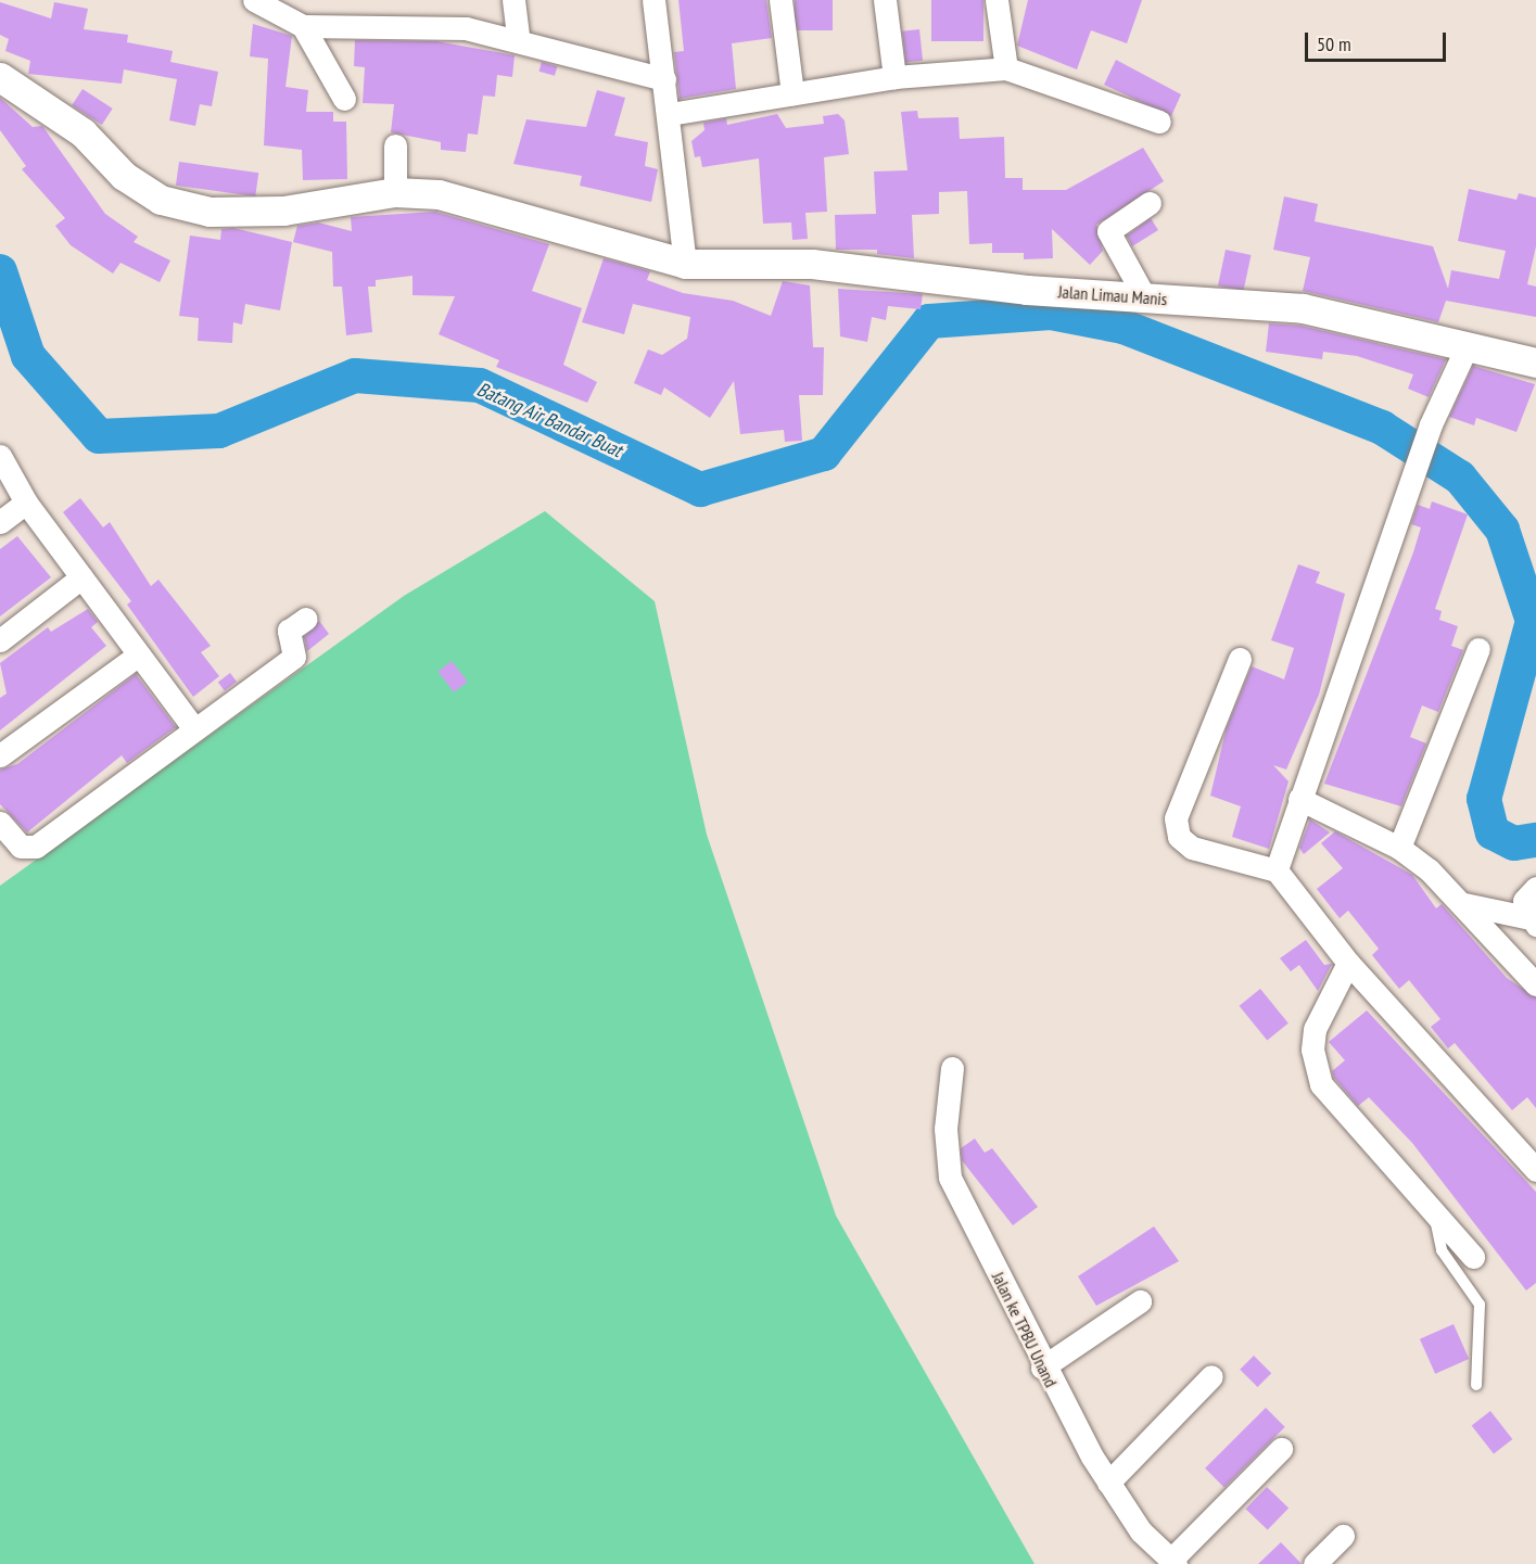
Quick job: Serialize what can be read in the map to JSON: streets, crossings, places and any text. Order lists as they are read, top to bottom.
{
  "streets": {
    "street": ["Jalan Limau Manis", "Jalan ke TPBU Unand"]
  },
  "water": ["Batang Air Bandar Buat"],
  "scale_bar": "50 m"
}
